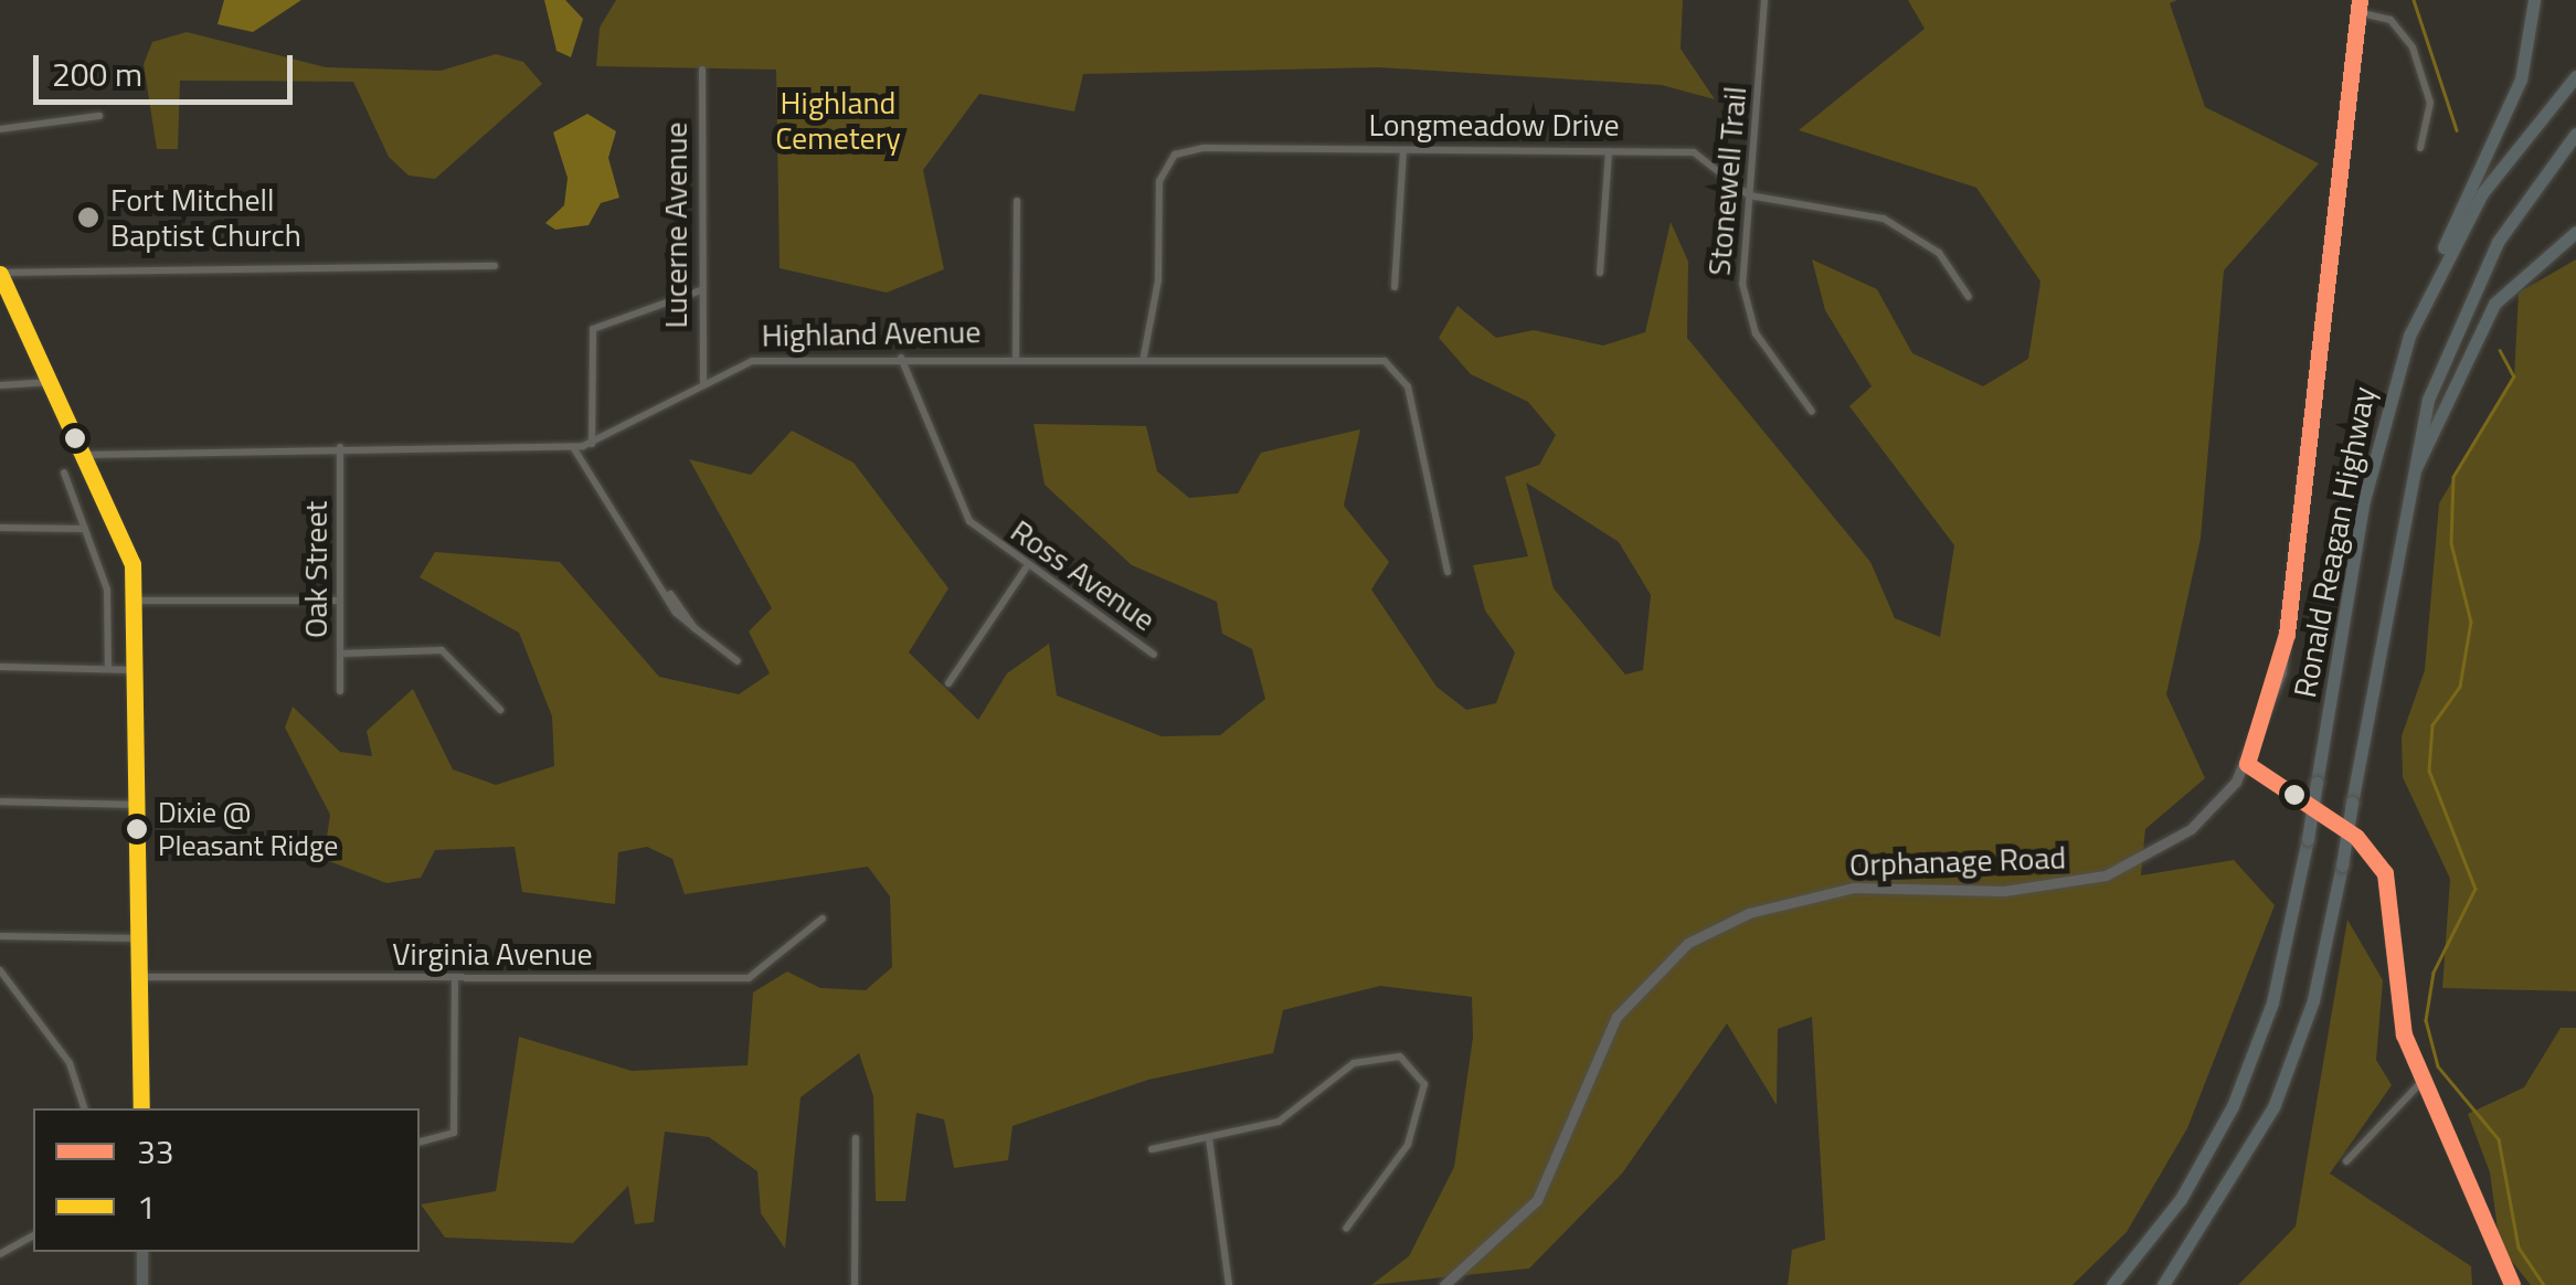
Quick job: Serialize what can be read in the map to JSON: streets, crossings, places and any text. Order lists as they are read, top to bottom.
{
  "streets": {
    "highway": ["Ronald Reagan Highway"],
    "main road": ["Orphanage Road"],
    "street": [
      "Longmeadow Drive",
      "Stonewell Trail",
      "Lucerne Avenue",
      "Highland Avenue",
      "Oak Street",
      "Ross Avenue",
      "Virginia Avenue"
    ]
  },
  "crossings": [
    ["Longmeadow Drive", "Stonewell Trail"],
    ["Longmeadow Drive", "Highland Avenue"],
    ["Lucerne Avenue", "Highland Avenue"],
    ["Highland Avenue", "Oak Street"],
    ["Highland Avenue", "Ross Avenue"]
  ],
  "parks": ["Highland Cemetery"],
  "places": ["Fort Mitchell Baptist Church", "Dixie @ Pleasant Ridge"],
  "lines": ["transit line 33", "transit line 1"],
  "legend": ["33", "1"],
  "scale_bar": "200 m"
}
